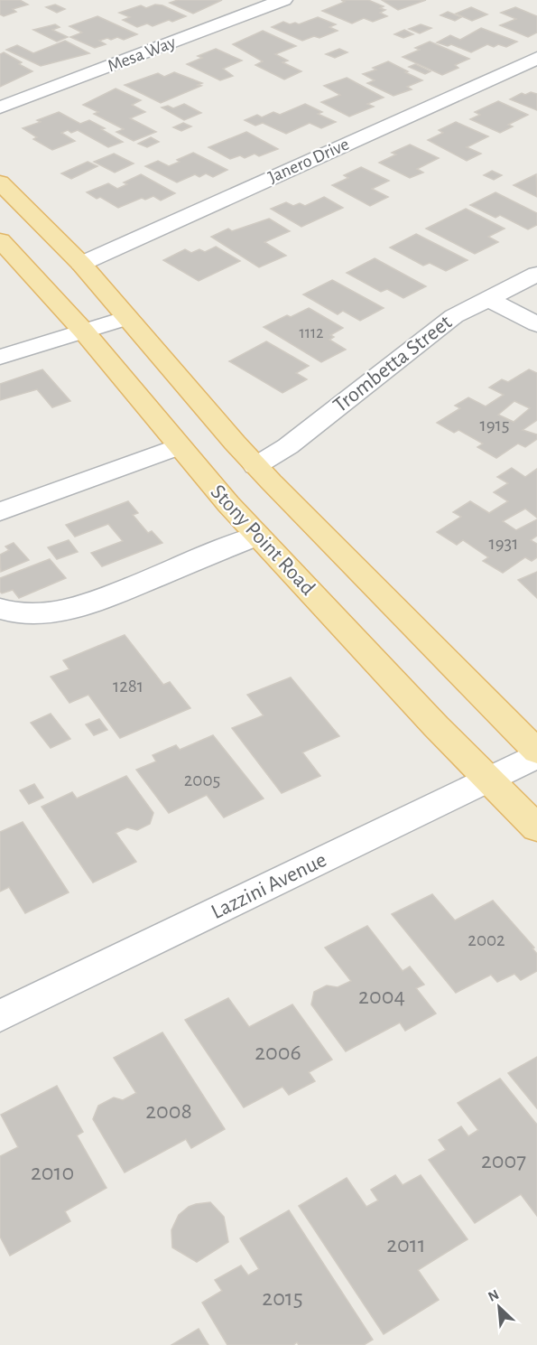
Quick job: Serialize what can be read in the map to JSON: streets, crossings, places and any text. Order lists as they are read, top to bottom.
{
  "streets": {
    "main road": ["Stony Point Road"],
    "street": [
      "Mesa Way",
      "Janero Drive",
      "Trombetta Street",
      "Lazzini Avenue"
    ]
  },
  "crossings": [
    ["Stony Point Road", "Lazzini Avenue"]
  ],
  "house_numbers": [
    "1112",
    "1915",
    "1931",
    "1281",
    "2005",
    "2002",
    "2004",
    "2006",
    "2008",
    "2007",
    "2010",
    "2011",
    "2015"
  ],
  "north": "top left"
}
